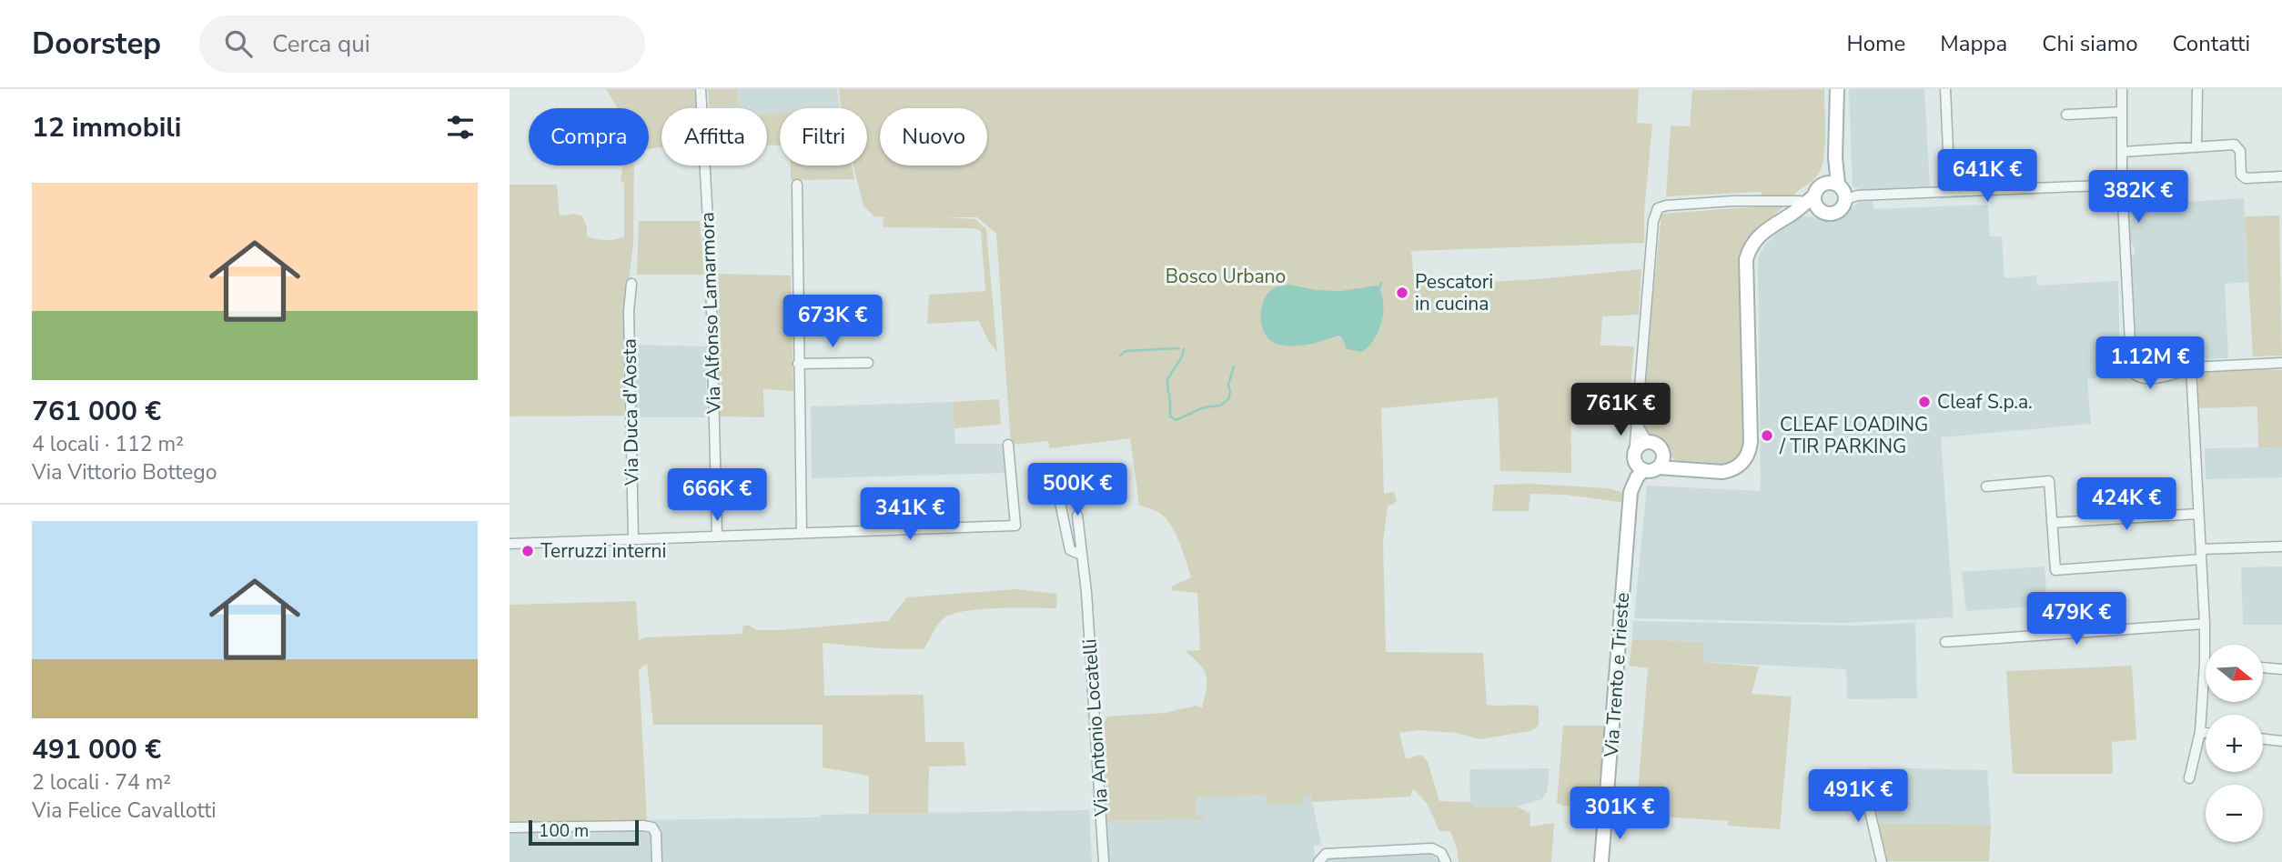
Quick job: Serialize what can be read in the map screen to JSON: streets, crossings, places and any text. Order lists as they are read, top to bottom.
{
  "streets": {
    "street": [
      "Via Alfonso Lamarmora",
      "Via Duca d'Aosta",
      "Via Trento e Trieste",
      "Via Antonio Locatelli"
    ]
  },
  "parks": ["Bosco Urbano"],
  "places": [
    "Pescatori in cucina",
    "Cleaf S.p.a.",
    "CLEAF LOADING / TIR PARKING",
    "Terruzzi interni"
  ],
  "scale_bar": "100 m",
  "north": "right",
  "page": {
    "header": "Doorstep",
    "search": "Cerca qui",
    "nav": [
      "Home",
      "Mappa",
      "Chi siamo",
      "Contatti"
    ],
    "heading": "12 immobili",
    "chip": [
      "Compra",
      "Affitta",
      "Filtri",
      "Nuovo"
    ],
    "price": [
      "641K €",
      "382K €",
      "673K €",
      "1.12M €",
      "761K €",
      "500K €",
      "666K €",
      "424K €",
      "341K €",
      "479K €",
      "491K €",
      "301K €"
    ],
    "list": [
      {
        "name": "761 000 €",
        "note": "4 locali · 112 m² · Via Vittorio Bottego"
      },
      {
        "name": "491 000 €",
        "note": "2 locali · 74 m² · Via Felice Cavallotti"
      }
    ],
    "map_buttons": ["+", "−"],
    "scale": "100 m"
  }
}
